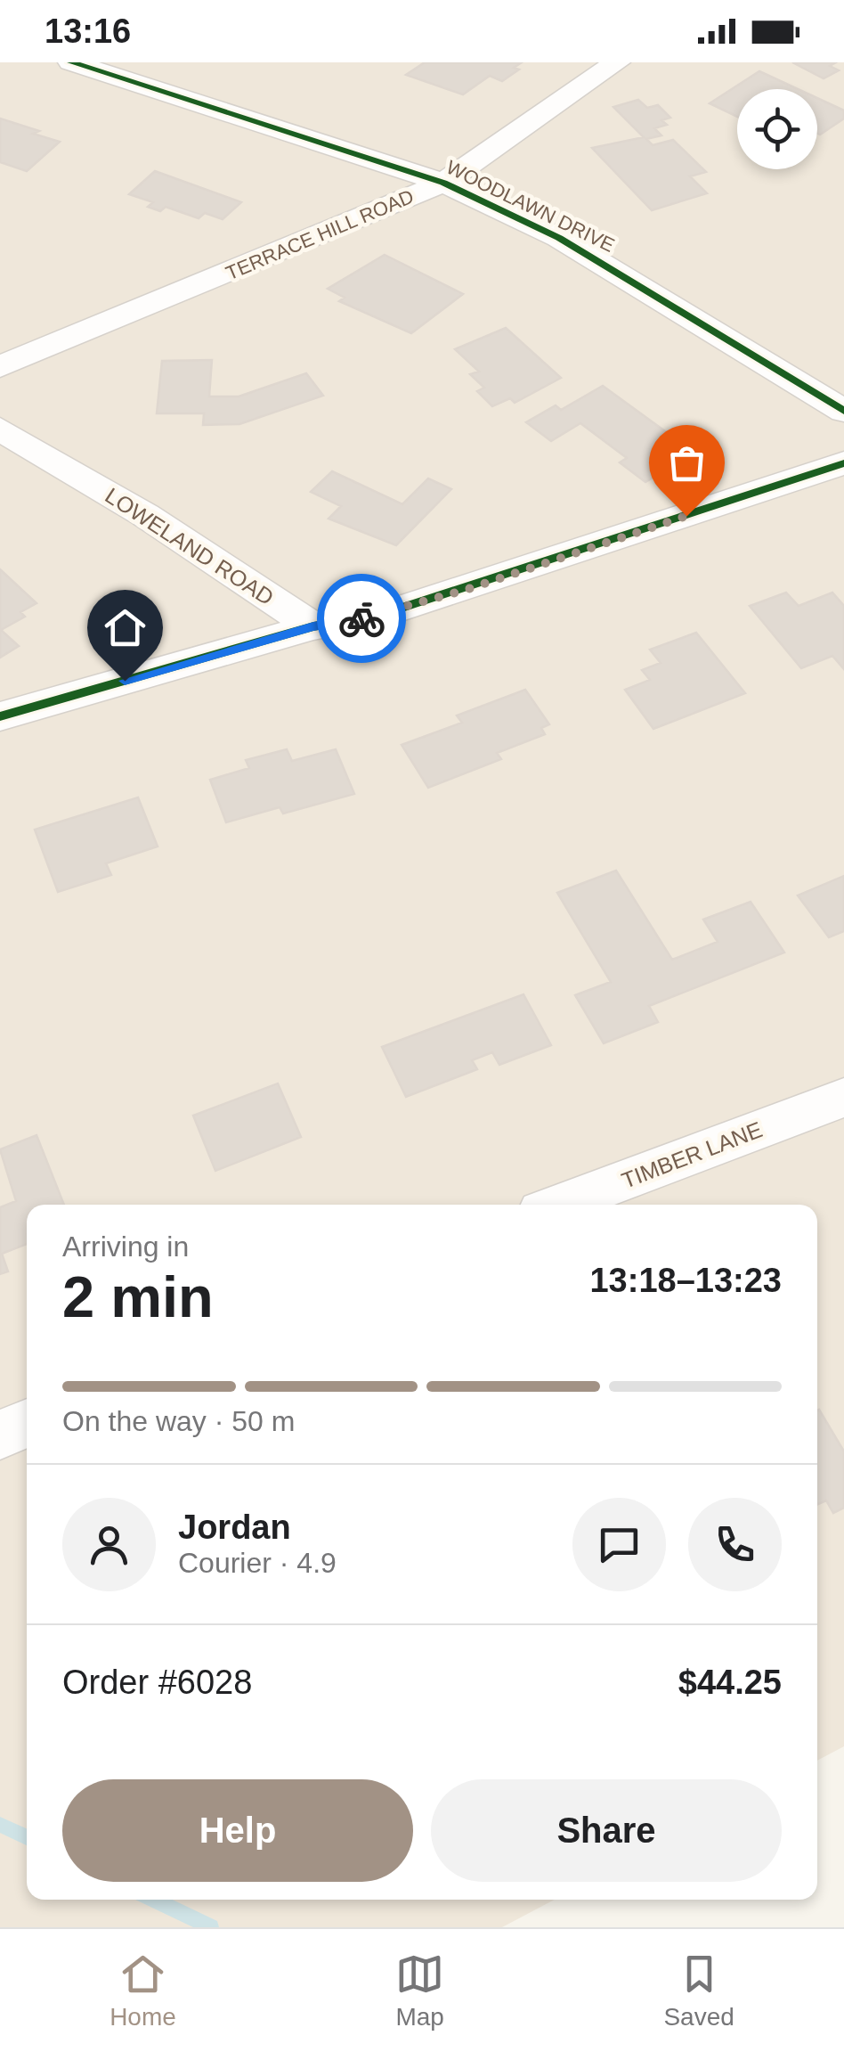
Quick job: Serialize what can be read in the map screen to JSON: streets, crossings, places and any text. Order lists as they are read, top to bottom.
{
  "streets": {
    "street": [
      "WOODLAWN DRIVE",
      "TERRACE HILL ROAD",
      "LOWELAND ROAD",
      "TIMBER LANE"
    ]
  },
  "crossings": [
    ["WOODLAWN DRIVE", "TERRACE HILL ROAD"]
  ],
  "page": {
    "status": "13:16",
    "heading": ["2 min", "Arriving in", "13:18–13:23"],
    "panel": [
      "Jordan",
      "Courier · 4.9",
      "Order #6028",
      "$44.25"
    ],
    "bar": "On the way · 50 m",
    "buttons": ["Help", "Share"],
    "tabs": ["Home", "Map", "Saved"]
  }
}
